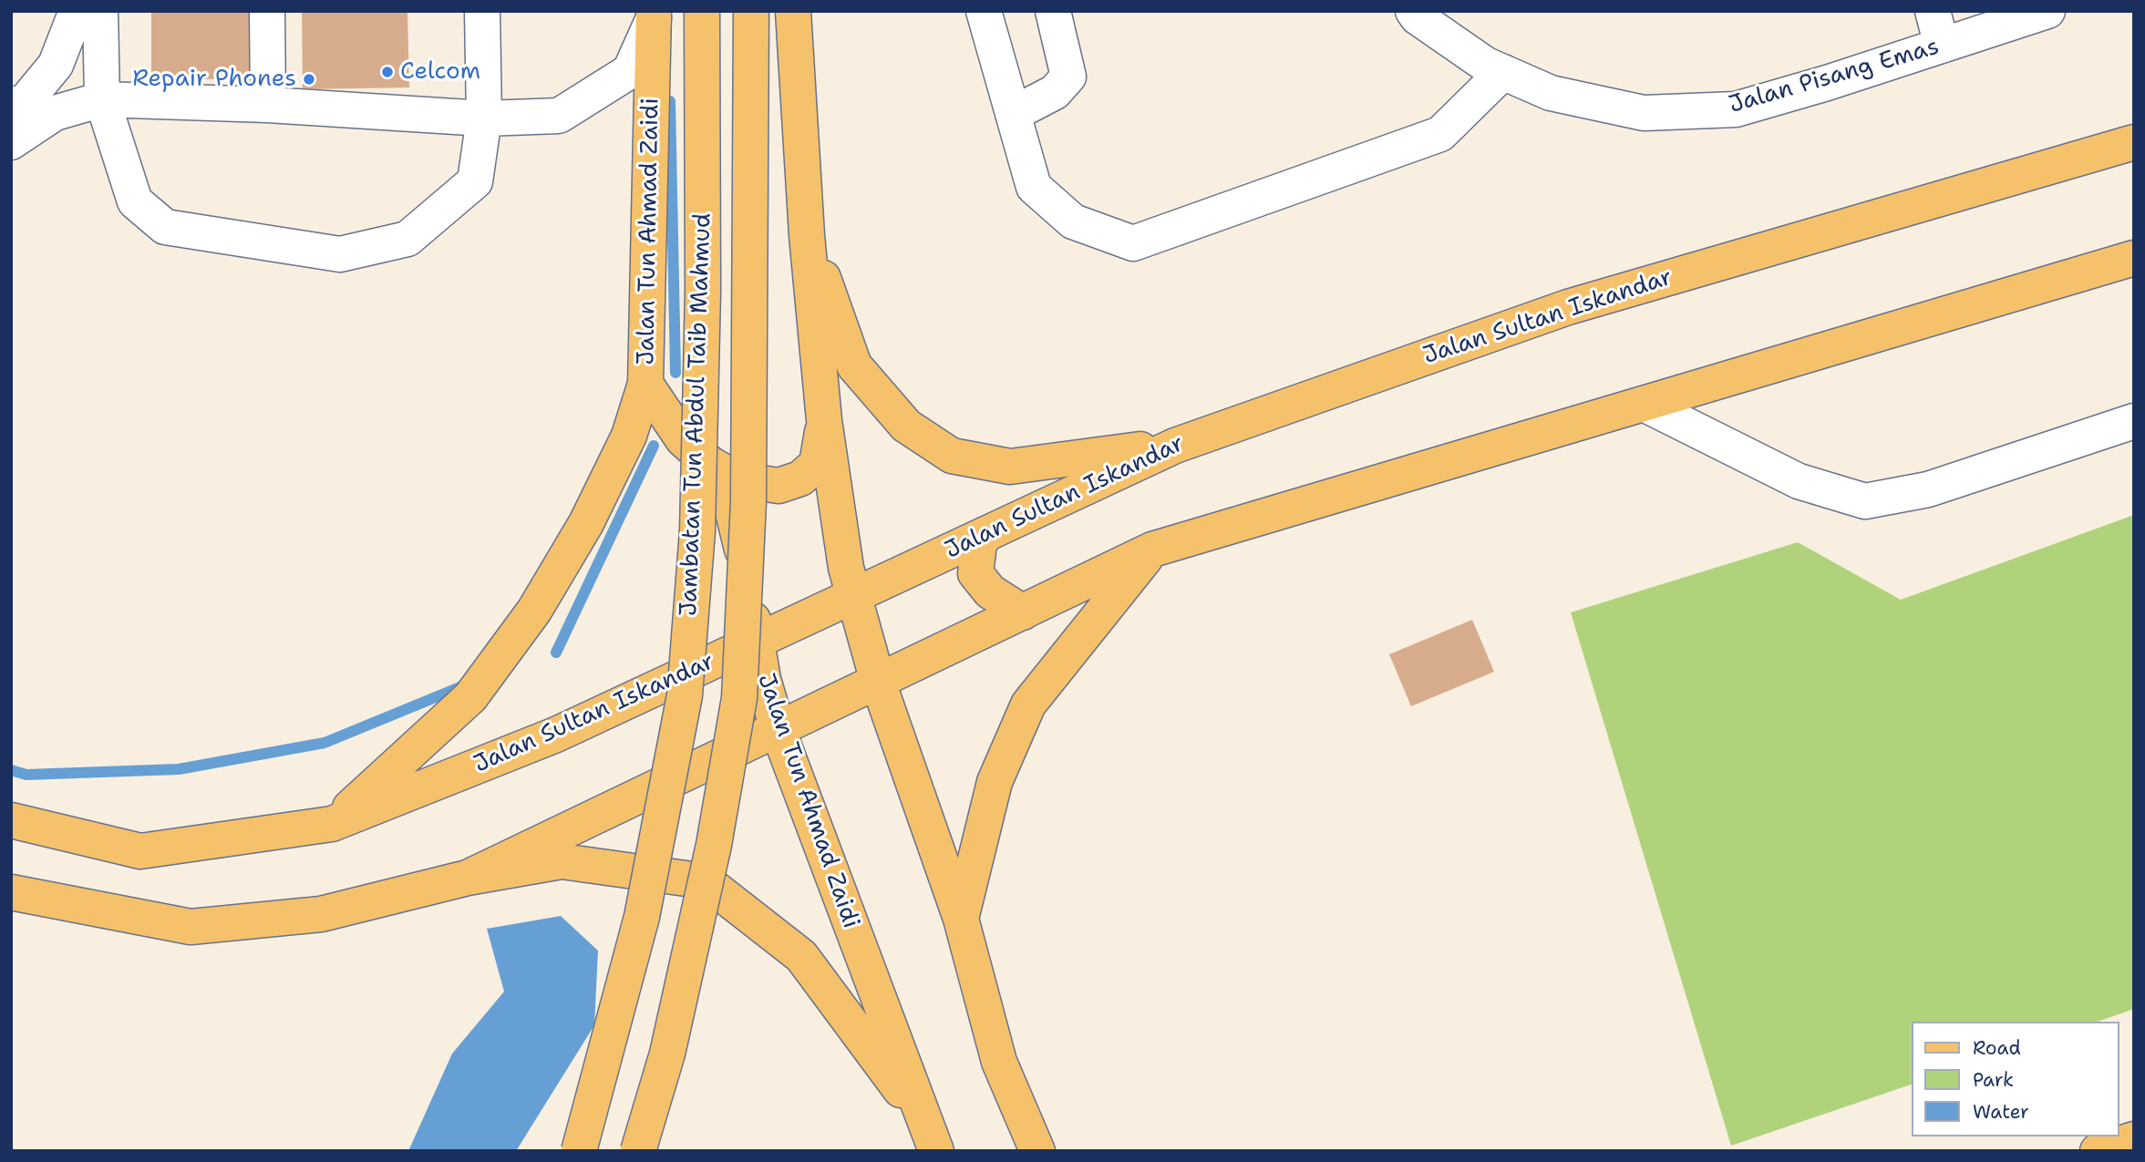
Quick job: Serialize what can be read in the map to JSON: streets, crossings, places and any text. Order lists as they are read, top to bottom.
{
  "streets": {
    "main road": ["Jalan Tun Ahmad Zaidi", "Jalan Sultan Iskandar", "Jambatan Tun Abdul Taib Mahmud"],
    "street": ["Jalan Pisang Emas"]
  },
  "crossings": [
    ["Jalan Tun Ahmad Zaidi", "Jalan Sultan Iskandar"]
  ],
  "places": ["Celcom", "Repair Phones"],
  "legend": ["Road", "Park", "Water"]
}
